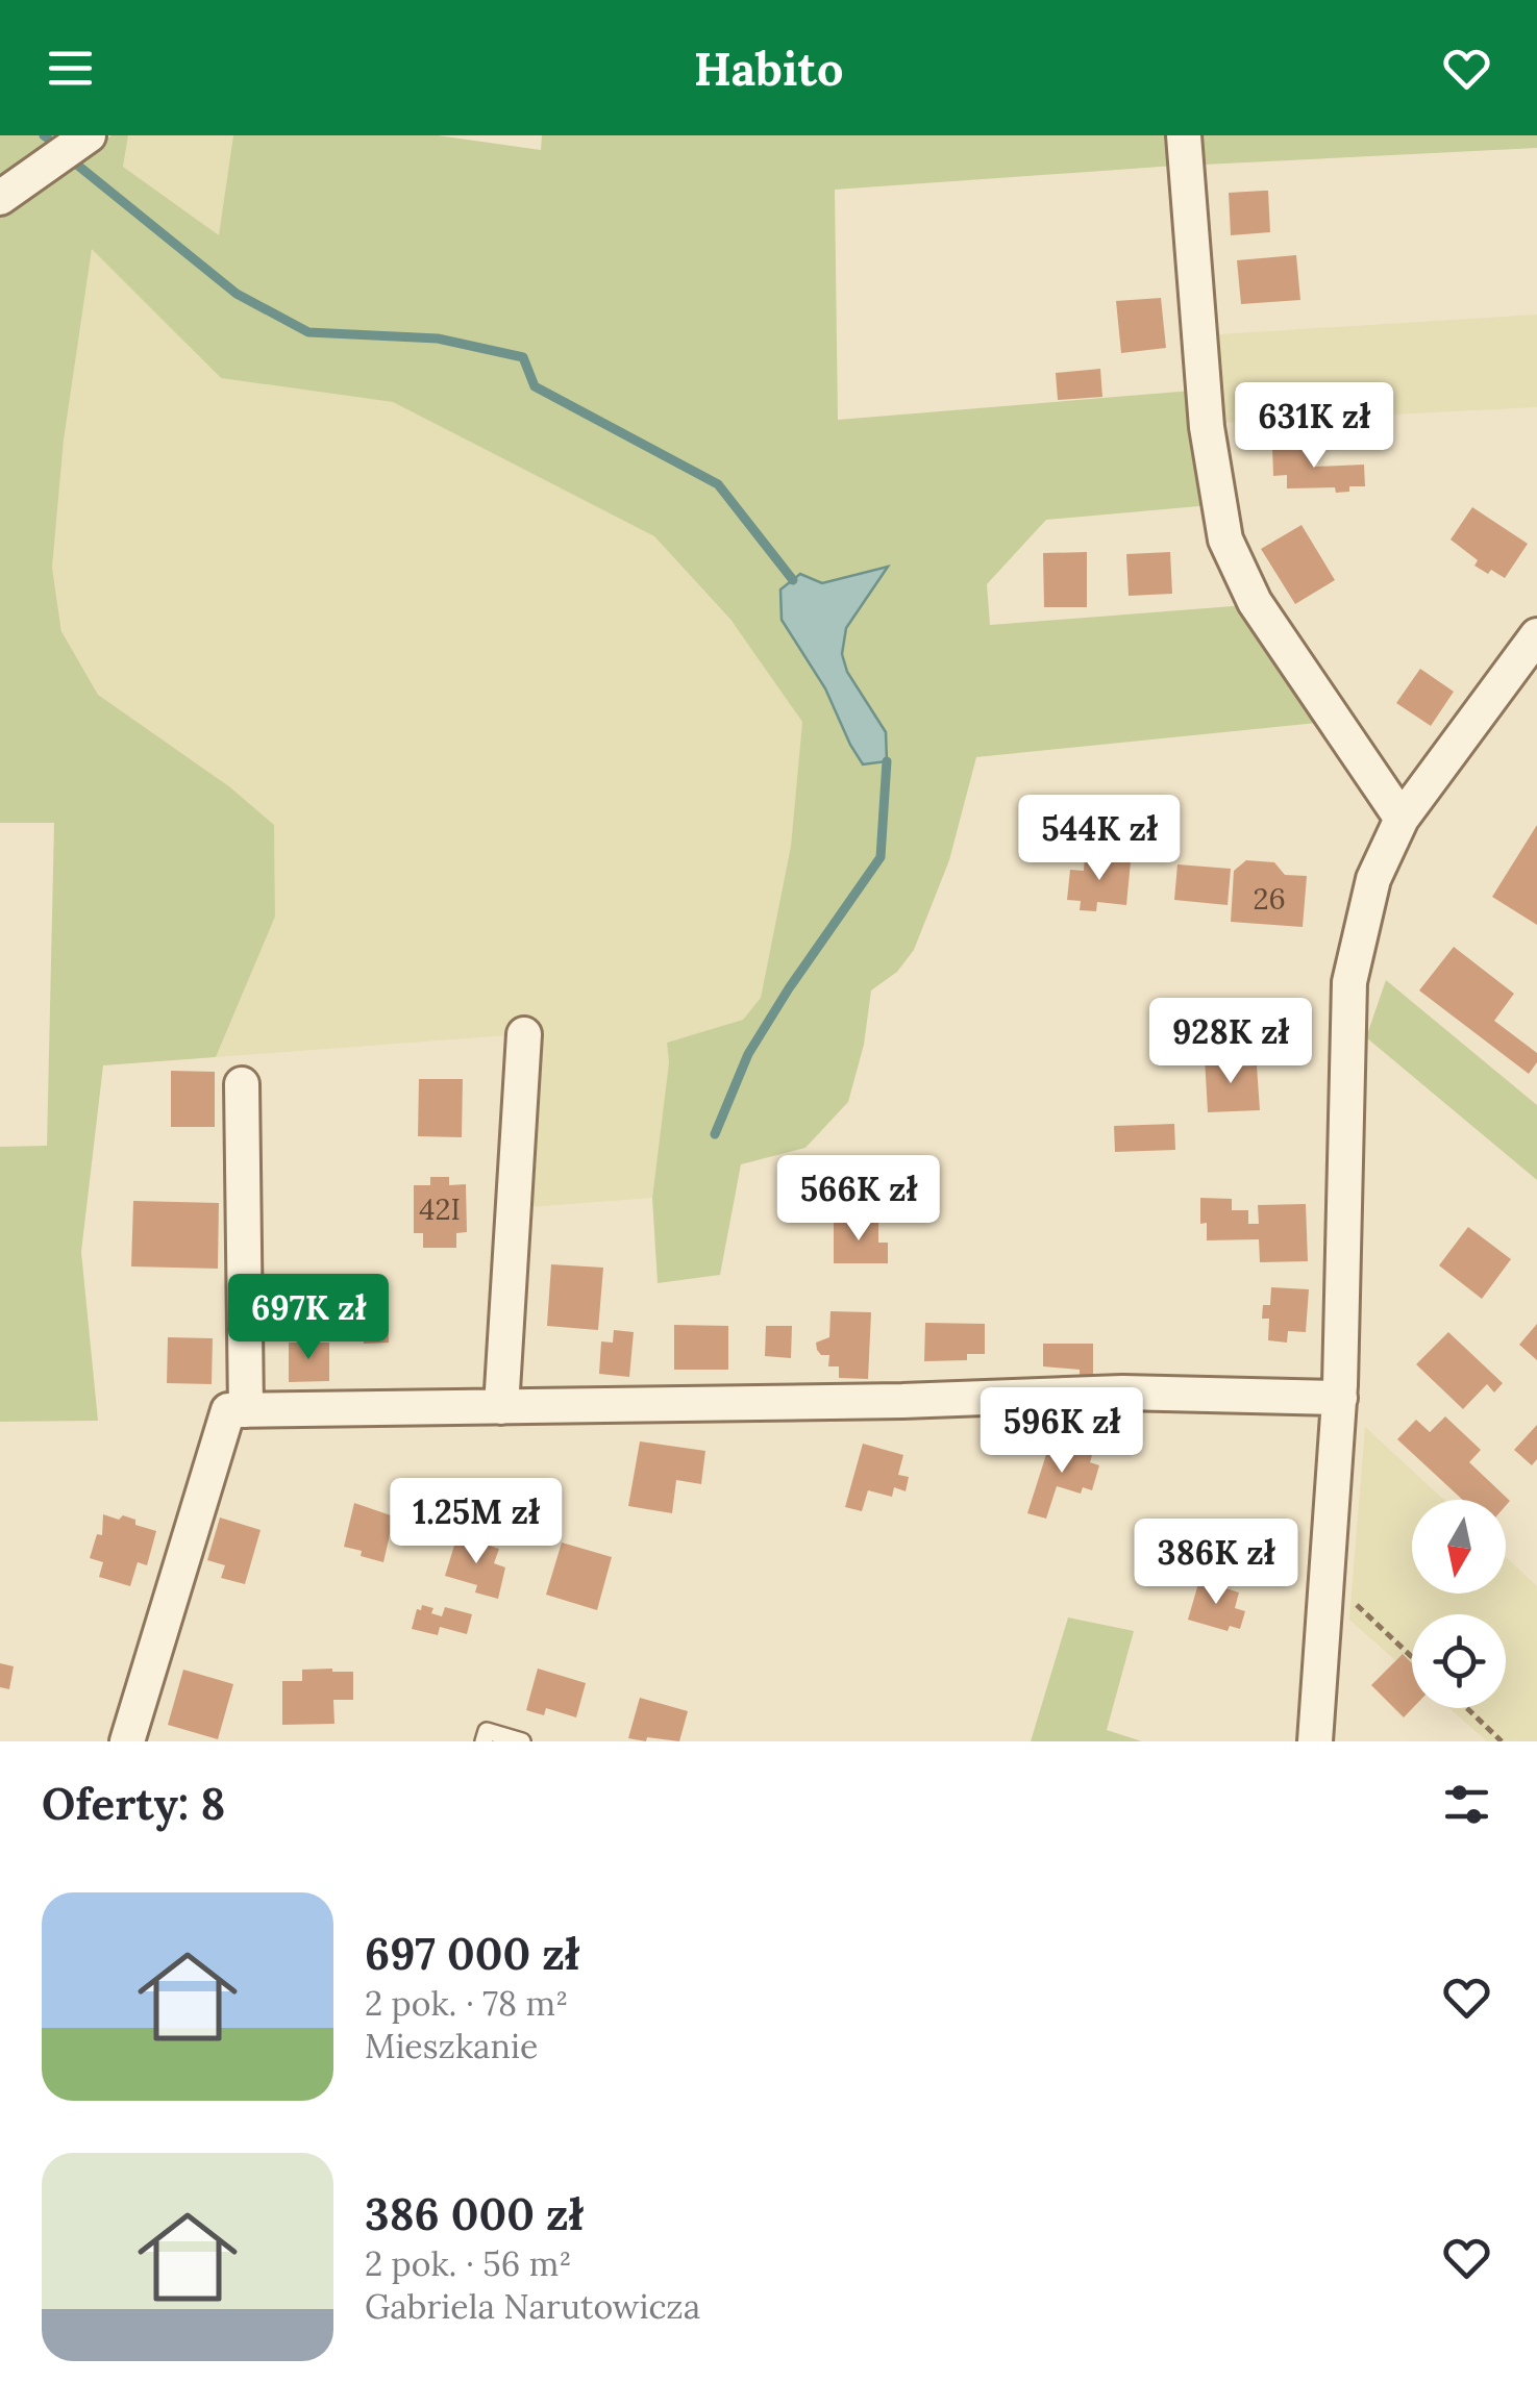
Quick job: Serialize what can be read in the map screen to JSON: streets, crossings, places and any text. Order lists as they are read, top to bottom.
{
  "house_numbers": ["26", "42I"],
  "north": "bottom",
  "page": {
    "header": "Habito",
    "price": [
      "631K zł",
      "544K zł",
      "928K zł",
      "566K zł",
      "697K zł",
      "596K zł",
      "1.25M zł",
      "386K zł"
    ],
    "heading": "Oferty: 8",
    "list": [
      {
        "name": "697 000 zł",
        "note": "2 pok. · 78 m² · Mieszkanie"
      },
      {
        "name": "386 000 zł",
        "note": "2 pok. · 56 m² · Gabriela Narutowicza"
      }
    ]
  }
}
